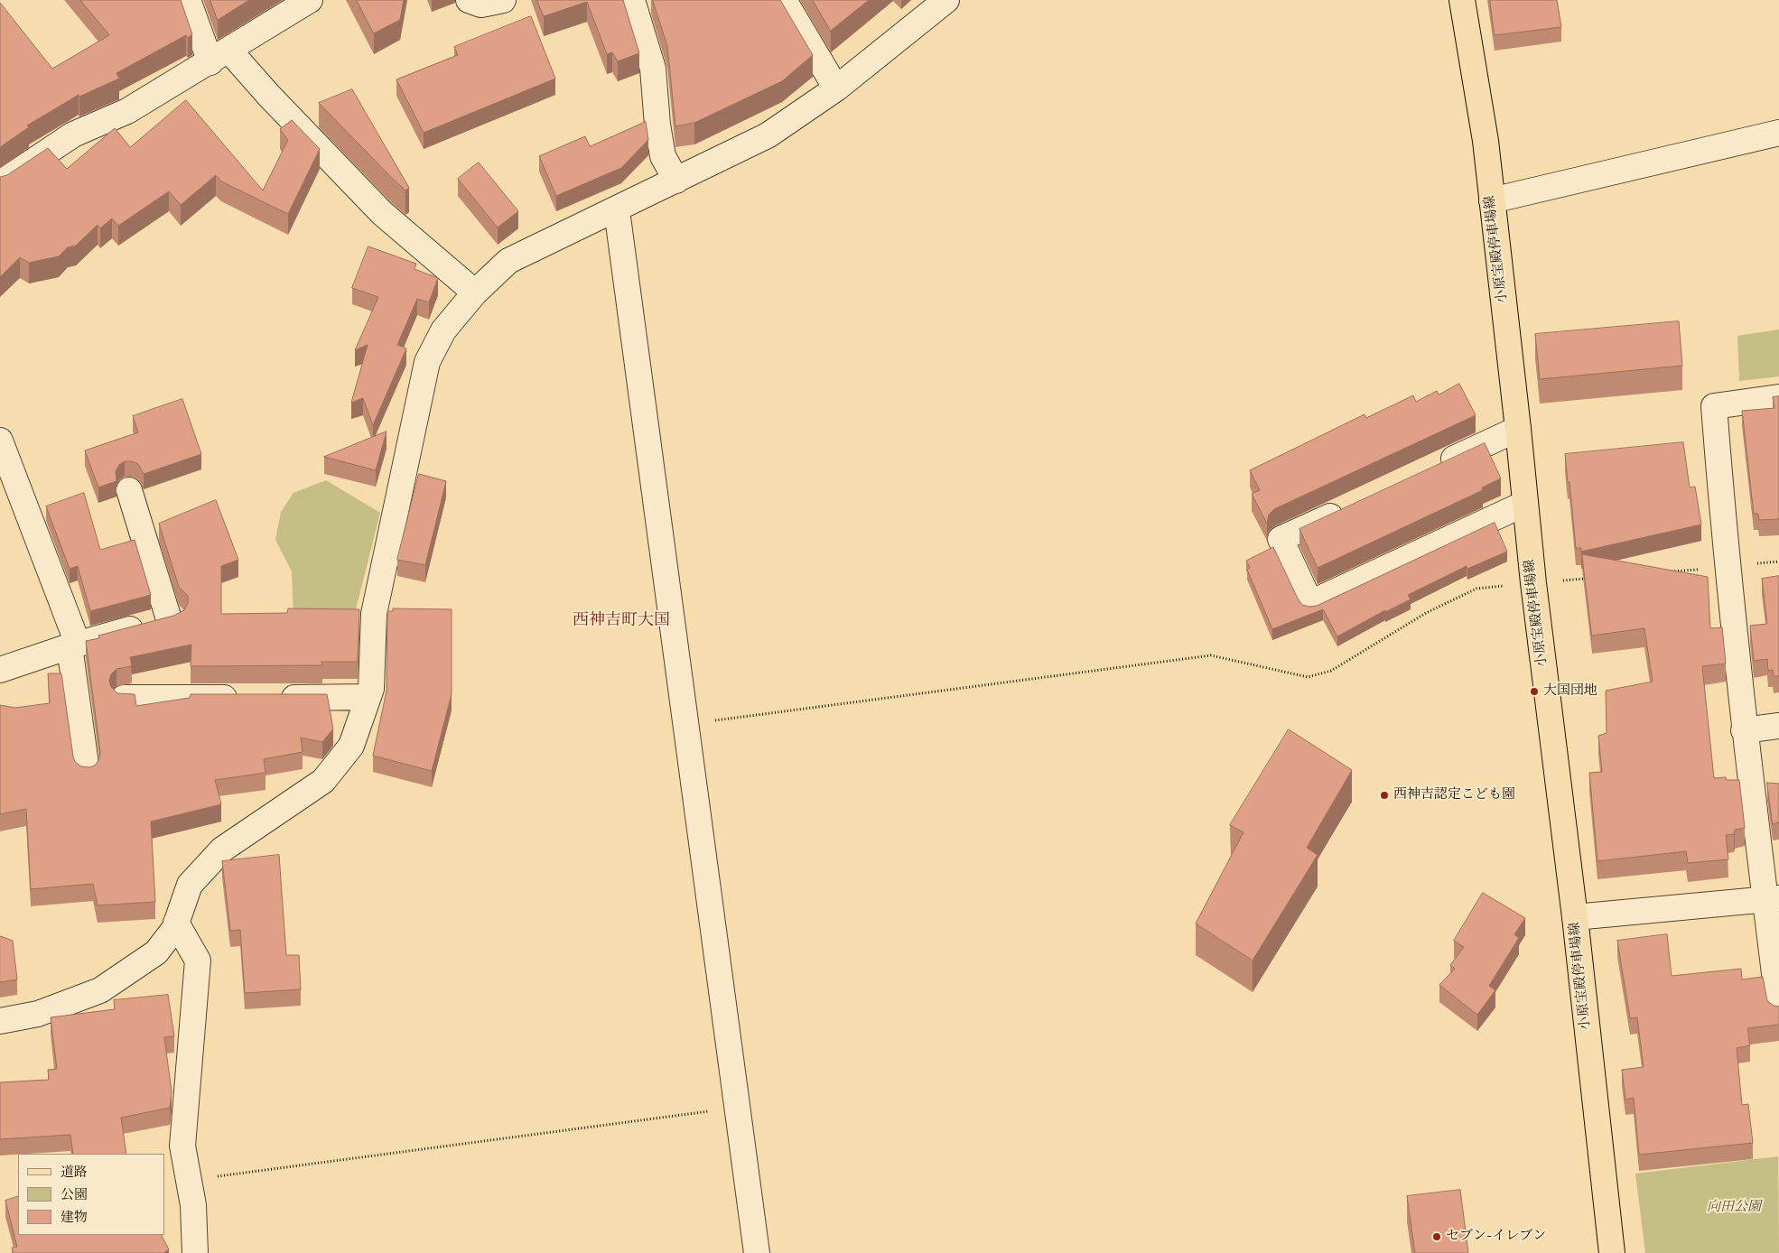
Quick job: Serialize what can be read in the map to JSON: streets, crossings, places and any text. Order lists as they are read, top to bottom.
{
  "streets": {
    "main road": ["小原宝殿停車場線"]
  },
  "districts": ["西神吉町大国"],
  "parks": ["向田公園"],
  "places": ["大国団地", "西神吉認定こども園", "セブン-イレブン"],
  "legend": ["道路", "公園", "建物"]
}
